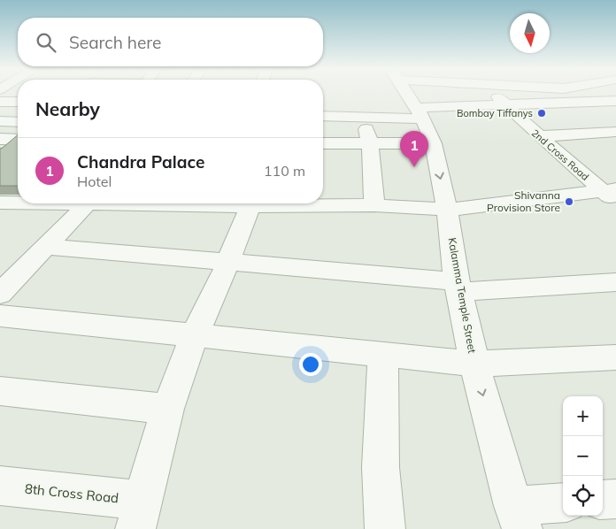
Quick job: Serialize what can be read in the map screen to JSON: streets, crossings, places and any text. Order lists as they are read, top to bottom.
{
  "streets": {
    "street": ["2nd Cross Road", "Kalamma Temple Street", "8th Cross Road"]
  },
  "places": ["Bombay Tiffanys", "Shivanna Provision Store"],
  "north": "bottom",
  "page": {
    "search": "Search here",
    "heading": "Nearby",
    "pins": "1",
    "list": [
      {
        "mark": "1",
        "name": "Chandra Palace",
        "note": "Hotel",
        "value": "110 m"
      }
    ],
    "map_buttons": ["+", "−"]
  }
}
